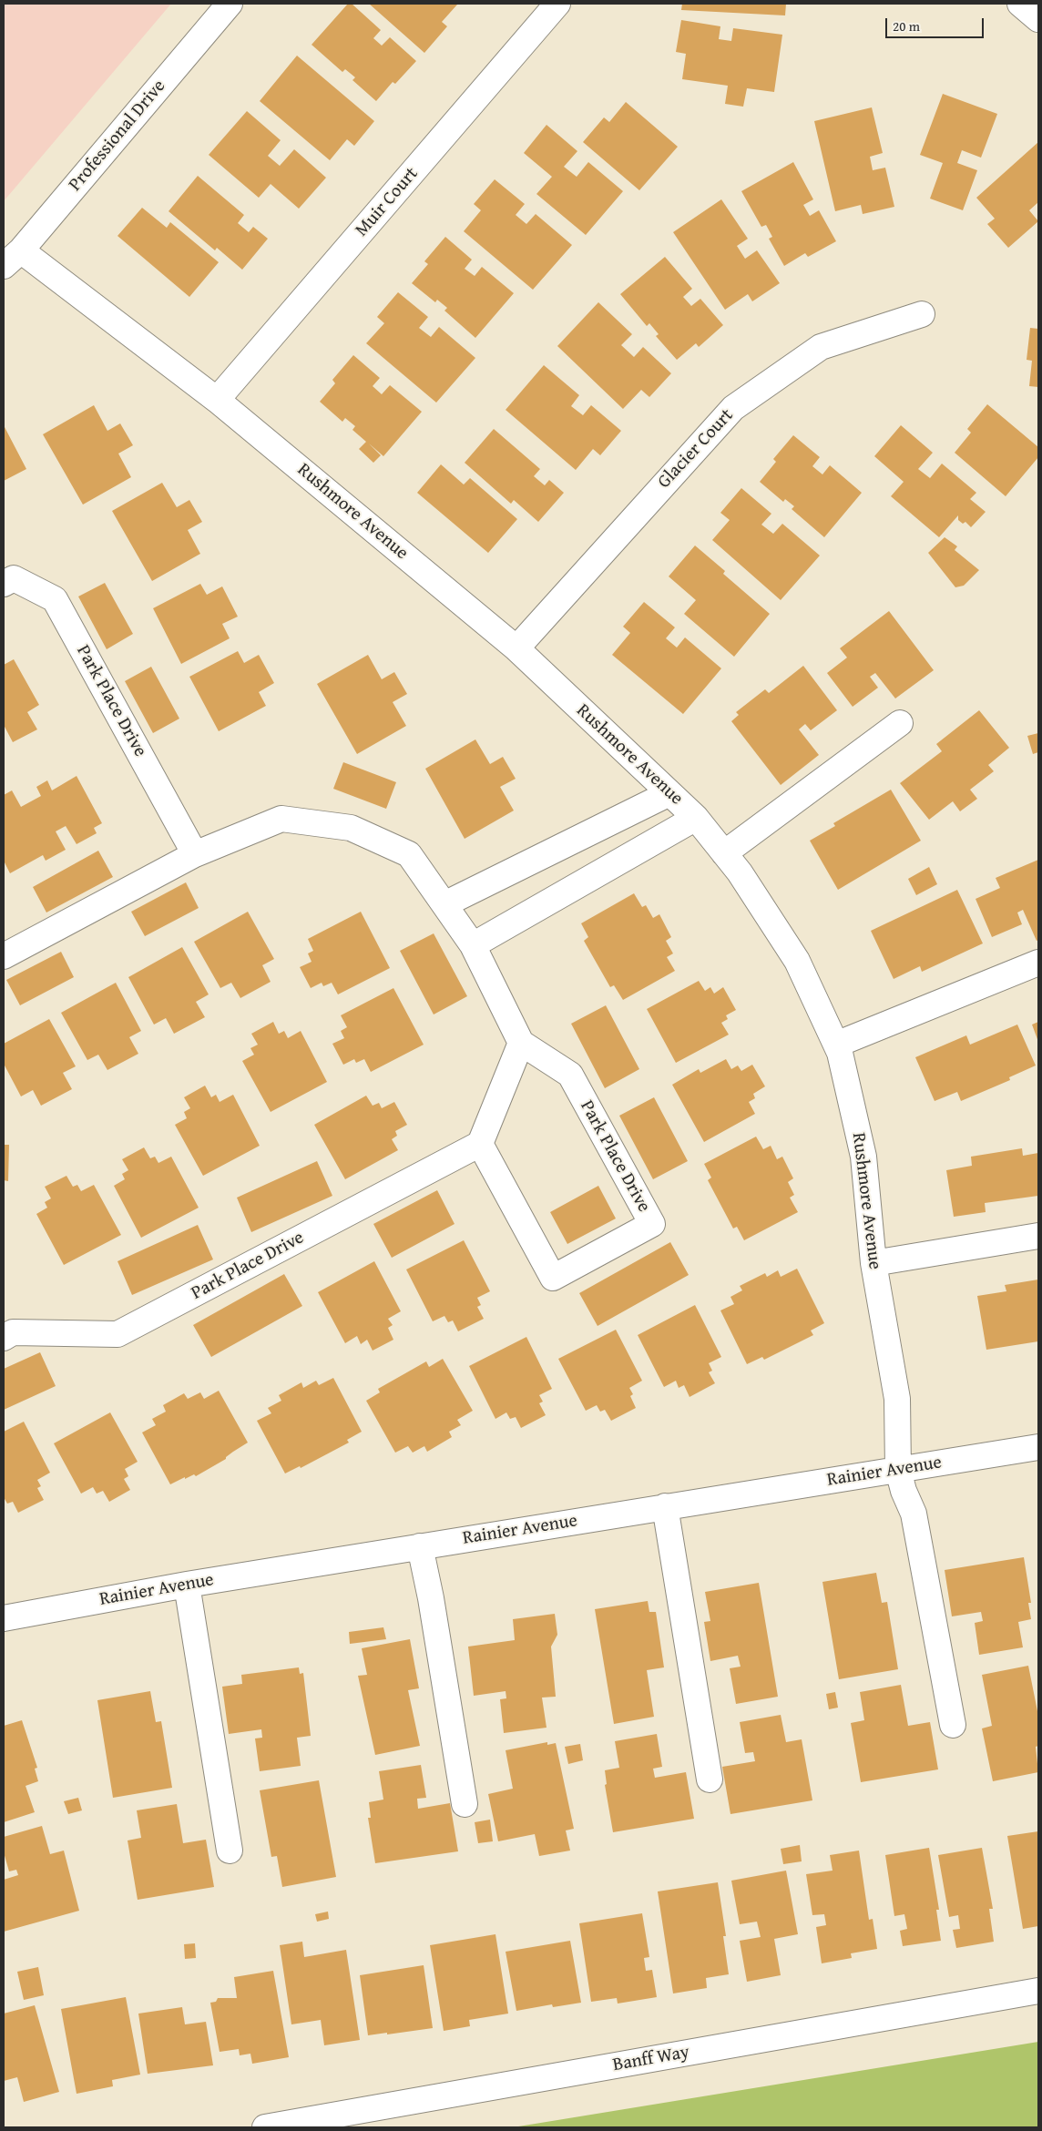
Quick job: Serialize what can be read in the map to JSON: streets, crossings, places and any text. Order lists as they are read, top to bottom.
{
  "streets": {
    "street": [
      "Professional Drive",
      "Muir Court",
      "Glacier Court",
      "Rushmore Avenue",
      "Park Place Drive",
      "Rainier Avenue",
      "Banff Way"
    ]
  },
  "crossings": [
    ["Professional Drive", "Rushmore Avenue"],
    ["Muir Court", "Rushmore Avenue"],
    ["Glacier Court", "Rushmore Avenue"],
    ["Rushmore Avenue", "Rainier Avenue"]
  ],
  "scale_bar": "20 m"
}
